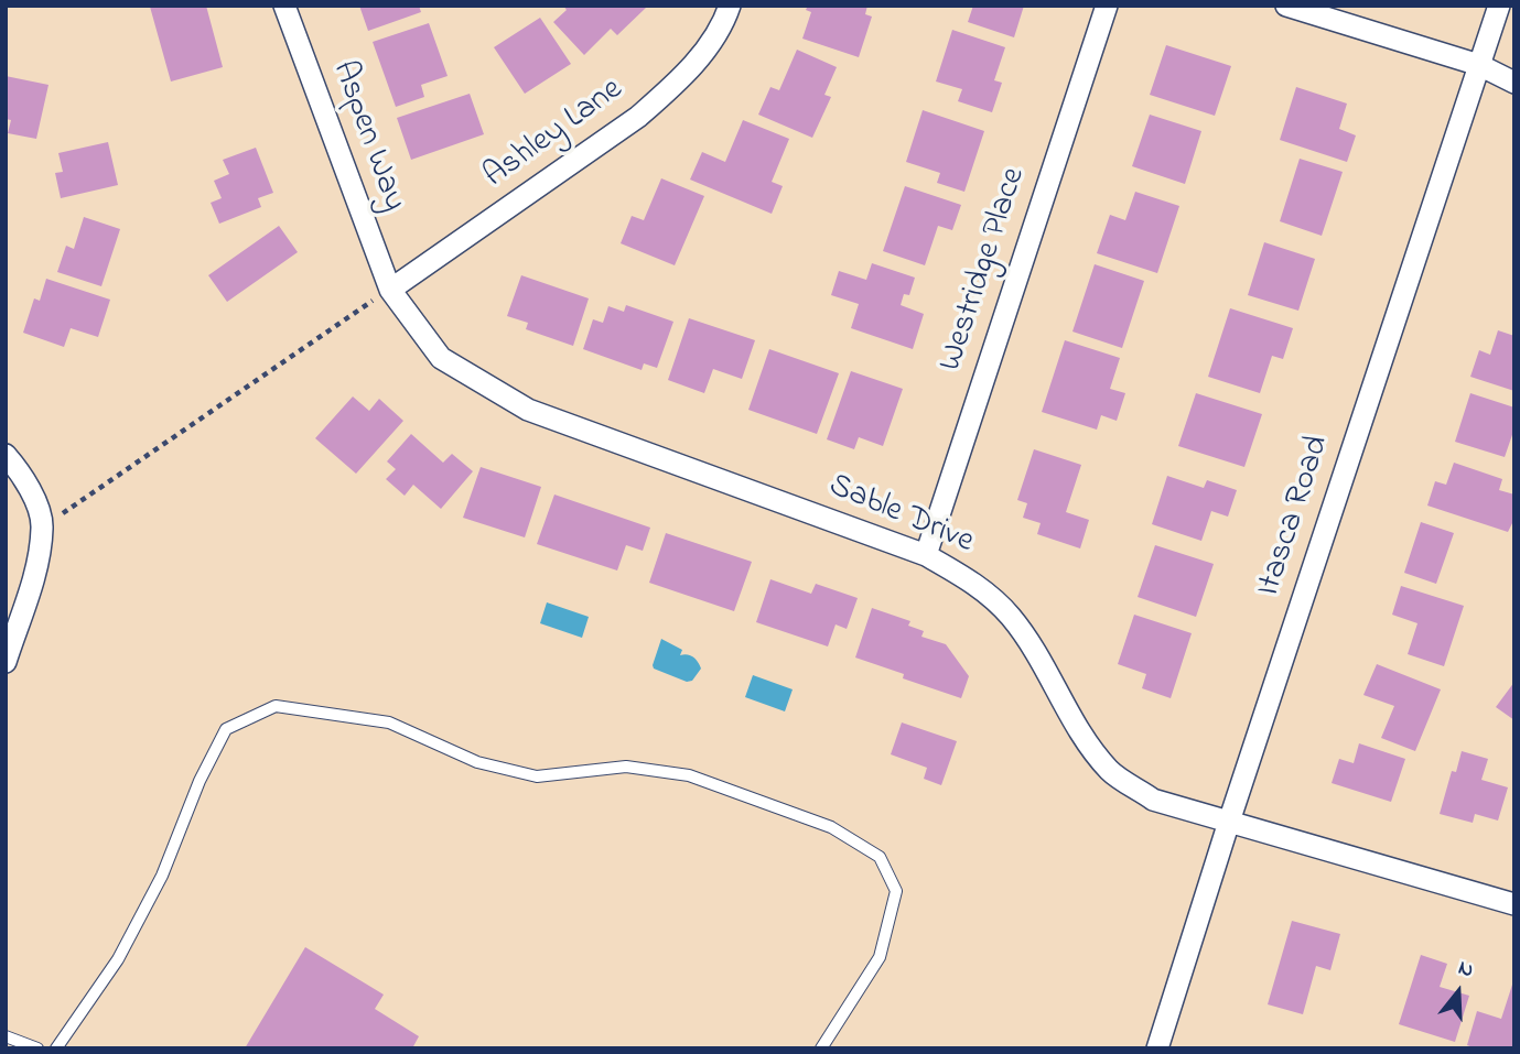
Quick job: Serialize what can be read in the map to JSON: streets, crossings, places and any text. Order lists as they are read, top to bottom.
{
  "streets": {
    "street": [
      "Ashley Lane",
      "Aspen Way",
      "Westridge Place",
      "Sable Drive",
      "Itasca Road"
    ]
  },
  "crossings": [
    ["Ashley Lane", "Aspen Way"],
    ["Ashley Lane", "Sable Drive"],
    ["Aspen Way", "Sable Drive"],
    ["Westridge Place", "Sable Drive"],
    ["Sable Drive", "Itasca Road"]
  ],
  "north": "top"
}
